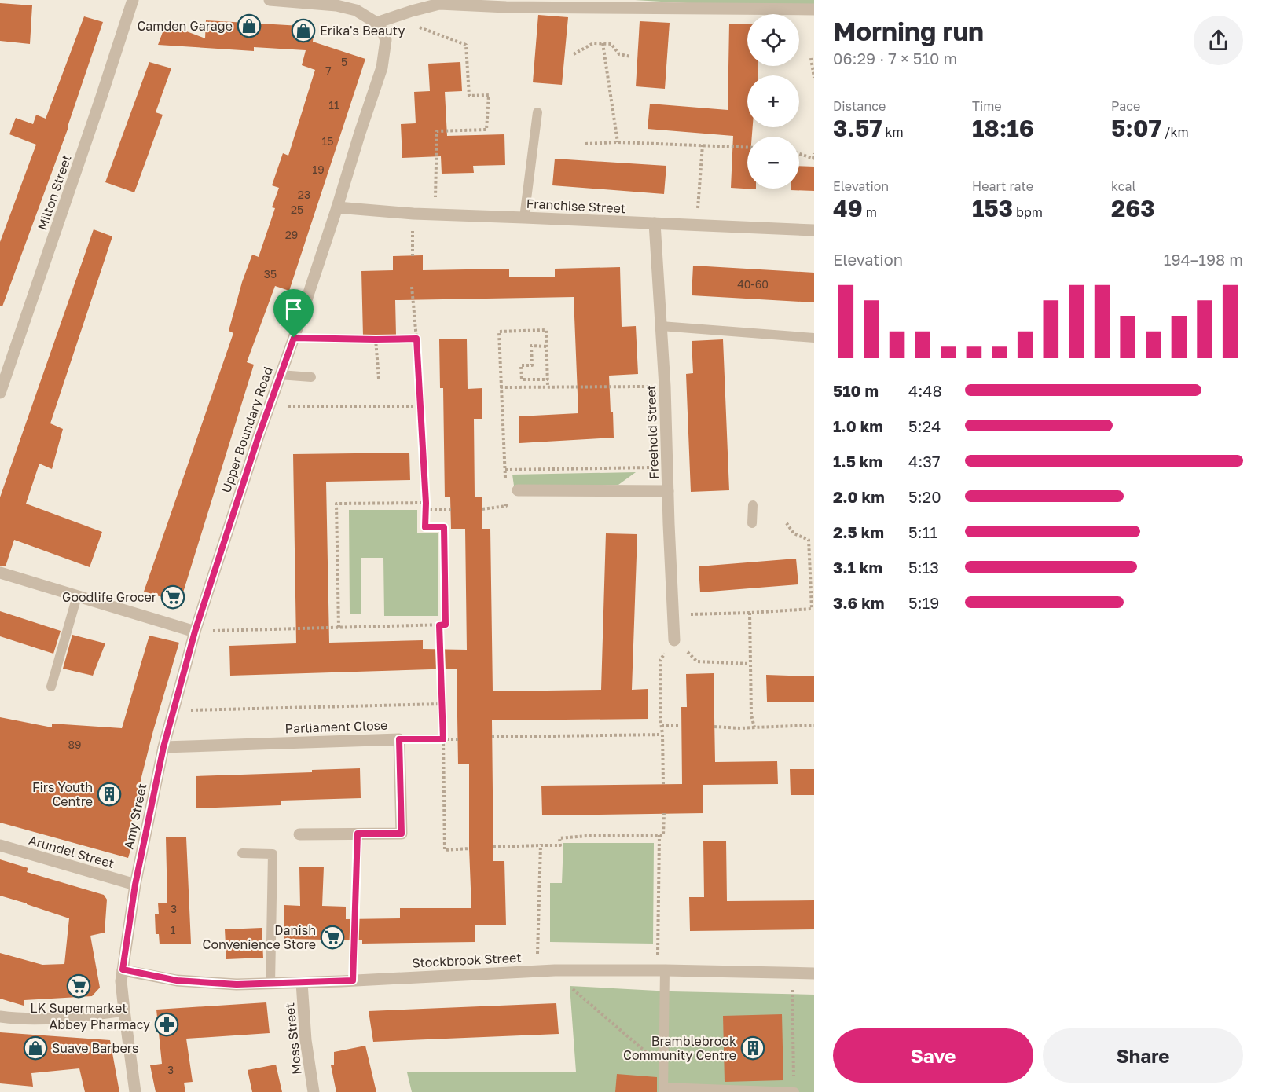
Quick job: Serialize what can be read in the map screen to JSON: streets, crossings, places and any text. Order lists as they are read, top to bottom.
{
  "streets": {
    "street": [
      "Milton Street",
      "Franchise Street",
      "Upper Boundary Road",
      "Freehold Street",
      "Parliament Close",
      "Amy Street",
      "Arundel Street",
      "Stockbrook Street",
      "Moss Street"
    ]
  },
  "crossings": [
    ["Franchise Street", "Upper Boundary Road"],
    ["Franchise Street", "Freehold Street"],
    ["Upper Boundary Road", "Amy Street"],
    ["Parliament Close", "Amy Street"],
    ["Amy Street", "Arundel Street"],
    ["Amy Street", "Stockbrook Street"],
    ["Stockbrook Street", "Moss Street"]
  ],
  "places": {
    "shop": ["Camden Garage", "Erika's Beauty", "Suave Barbers"],
    "supermarket": ["Goodlife Grocer", "Danish Convenience Store", "LK Supermarket"],
    "building": ["Firs Youth Centre", "Bramblebrook Community Centre"],
    "pharmacy": ["Abbey Pharmacy"]
  },
  "house_numbers": [
    "5",
    "7",
    "11",
    "15",
    "19",
    "23",
    "25",
    "29",
    "35",
    "40-60",
    "89",
    "3",
    "1",
    "3"
  ],
  "page": {
    "heading": ["Morning run", "06:29 · 7 × 510 m"],
    "map_buttons": ["+", "−"],
    "stats": [
      ["Distance", "3.57 km"],
      ["Time", "18:16"],
      ["Pace", "5:07 /km"],
      ["Elevation", "49 m"],
      ["Heart rate", "153 bpm"],
      ["kcal", "263"]
    ],
    "chart": ["Elevation", "194–198 m"],
    "list": [
      {
        "name": "510 m",
        "note": "4:48"
      },
      {
        "name": "1.0 km",
        "note": "5:24"
      },
      {
        "name": "1.5 km",
        "note": "4:37"
      },
      {
        "name": "2.0 km",
        "note": "5:20"
      },
      {
        "name": "2.5 km",
        "note": "5:11"
      },
      {
        "name": "3.1 km",
        "note": "5:13"
      },
      {
        "name": "3.6 km",
        "note": "5:19"
      }
    ],
    "buttons": ["Save", "Share"]
  }
}
